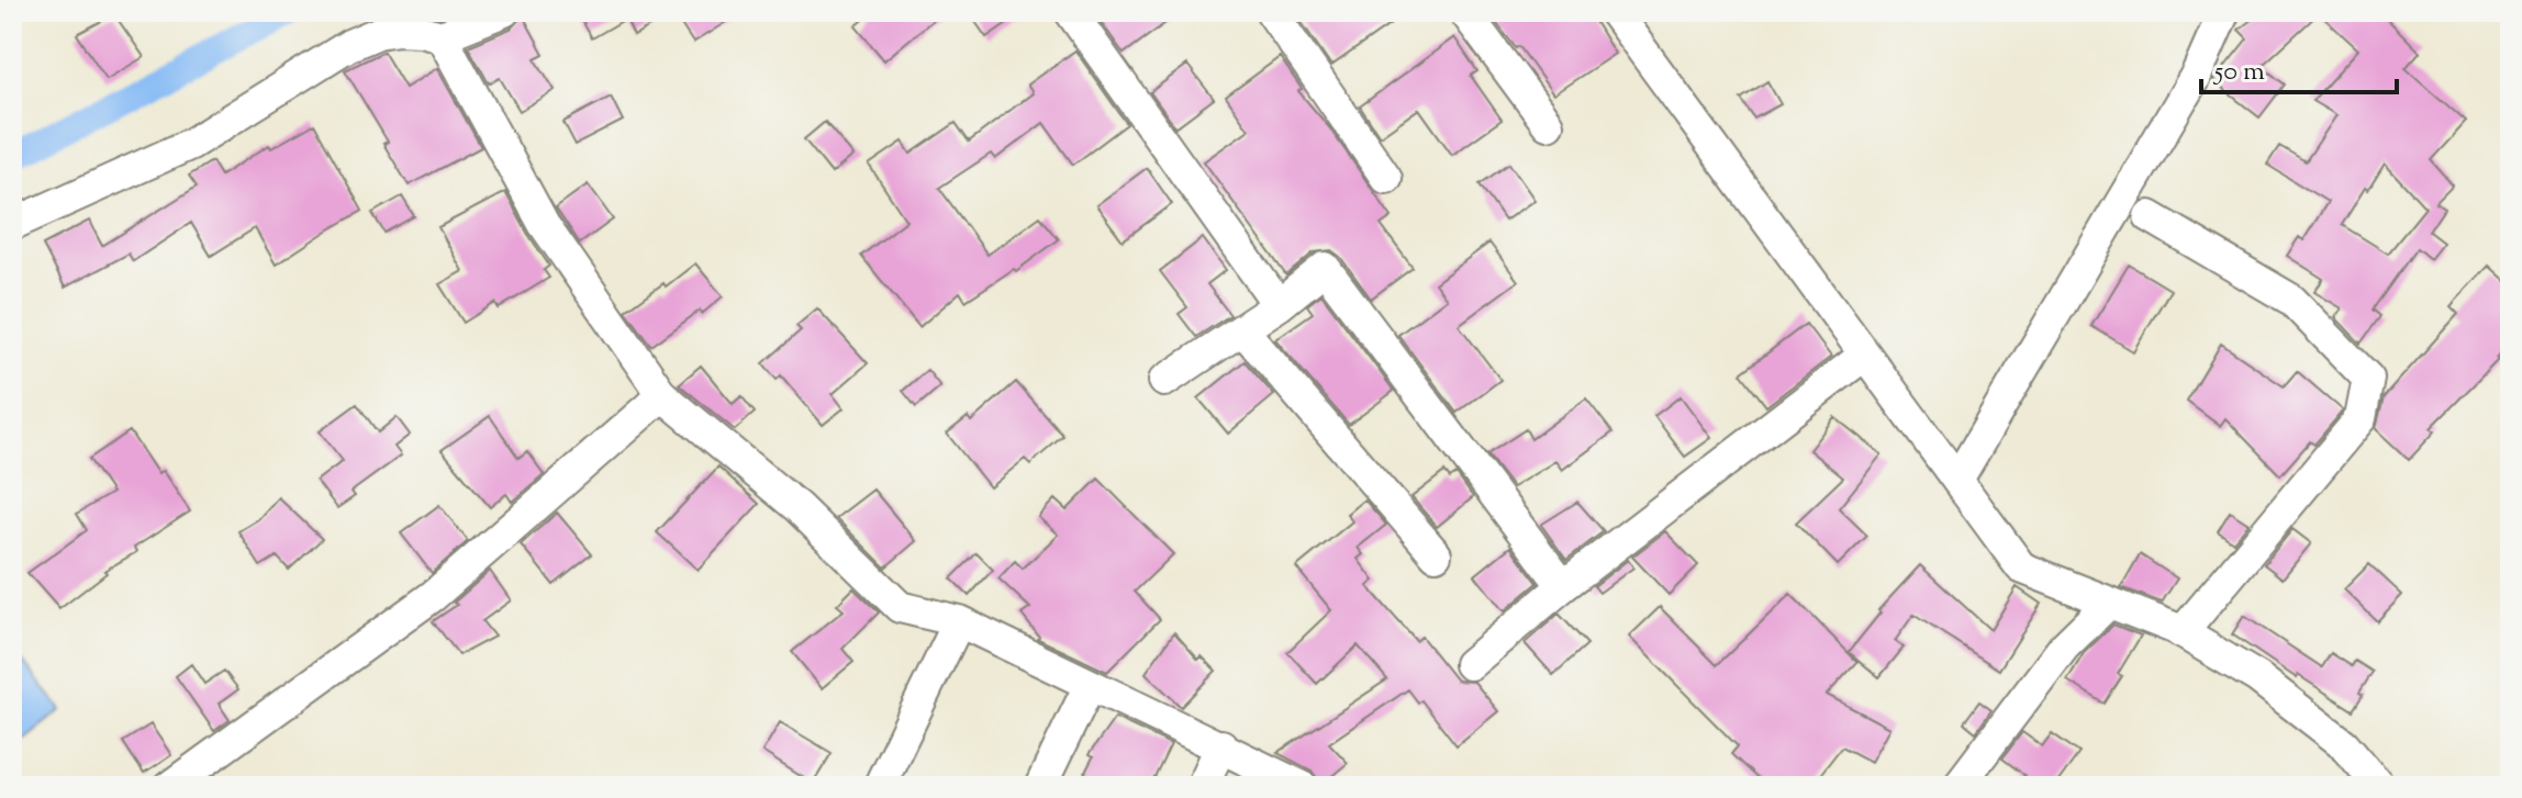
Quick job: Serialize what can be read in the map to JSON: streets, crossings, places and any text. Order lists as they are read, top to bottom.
{
  "scale_bar": "50 m"
}
